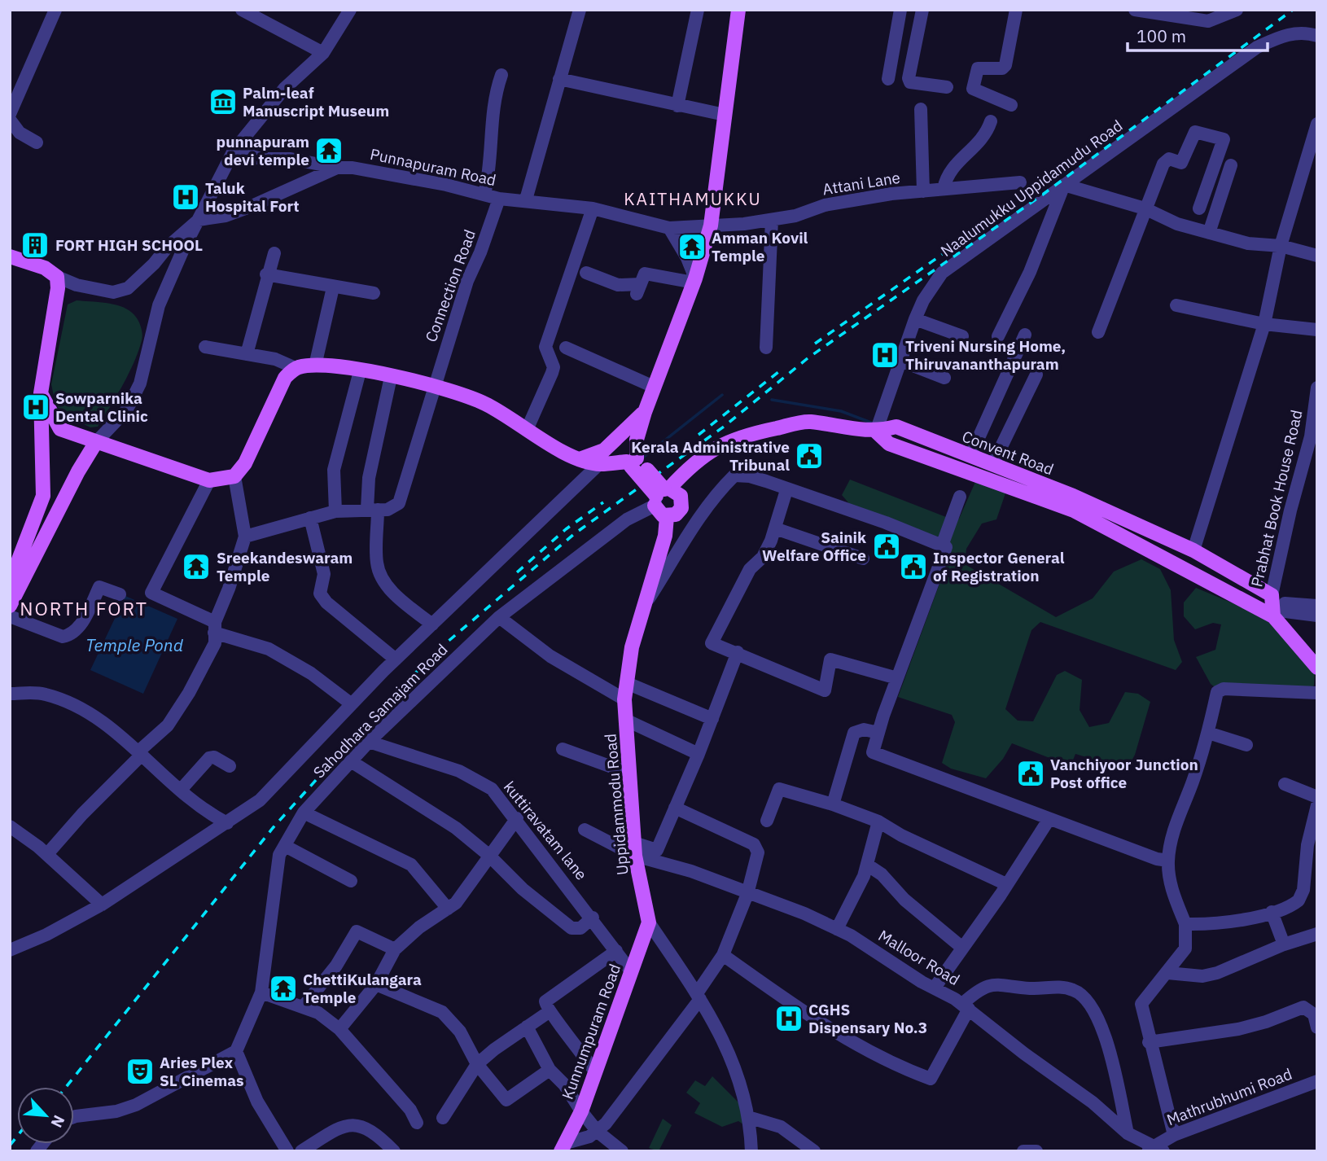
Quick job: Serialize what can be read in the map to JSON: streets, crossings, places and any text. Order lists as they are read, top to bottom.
{
  "streets": {
    "main road": ["Convent Road", "Uppidammodu Road", "Kunnumpuram Road"],
    "street": [
      "Punnapuram Road",
      "Attani Lane",
      "Naalumukku Uppidamudu Road",
      "Connection Road",
      "Prabhat Book House Road",
      "Sahodhara Samajam Road",
      "kuttiravatam lane",
      "Malloor Road",
      "Mathrubhumi Road"
    ]
  },
  "crossings": [
    ["Punnapuram Road", "Attani Lane"],
    ["Punnapuram Road", "Connection Road"],
    ["Naalumukku Uppidamudu Road", "Convent Road"],
    ["Convent Road", "Prabhat Book House Road"],
    ["Convent Road", "Sahodhara Samajam Road"],
    ["Convent Road", "Uppidammodu Road"],
    ["Sahodhara Samajam Road", "Uppidammodu Road"],
    ["Sahodhara Samajam Road", "kuttiravatam lane"],
    ["Uppidammodu Road", "Malloor Road"],
    ["Uppidammodu Road", "Kunnumpuram Road"],
    ["kuttiravatam lane", "Kunnumpuram Road"],
    ["Malloor Road", "Mathrubhumi Road"]
  ],
  "districts": ["KAITHAMUKKU", "NORTH FORT"],
  "water": ["Temple Pond"],
  "places": {
    "museum": ["Palm-leaf Manuscript Museum"],
    "temple": [
      "punnapuram devi temple",
      "Amman Kovil Temple",
      "Sreekandeswaram Temple",
      "ChettiKulangara Temple"
    ],
    "hospital": [
      "Taluk Hospital Fort",
      "Triveni Nursing Home, Thiruvananthapuram",
      "Sowparnika Dental Clinic",
      "CGHS Dispensary No.3"
    ],
    "building": ["FORT HIGH SCHOOL"],
    "public building": [
      "Kerala Administrative Tribunal",
      "Sainik Welfare Office",
      "Inspector General of Registration",
      "Vanchiyoor Junction Post office"
    ],
    "theatre": ["Aries Plex SL Cinemas"]
  },
  "scale_bar": "100 m",
  "north": "bottom right"
}
